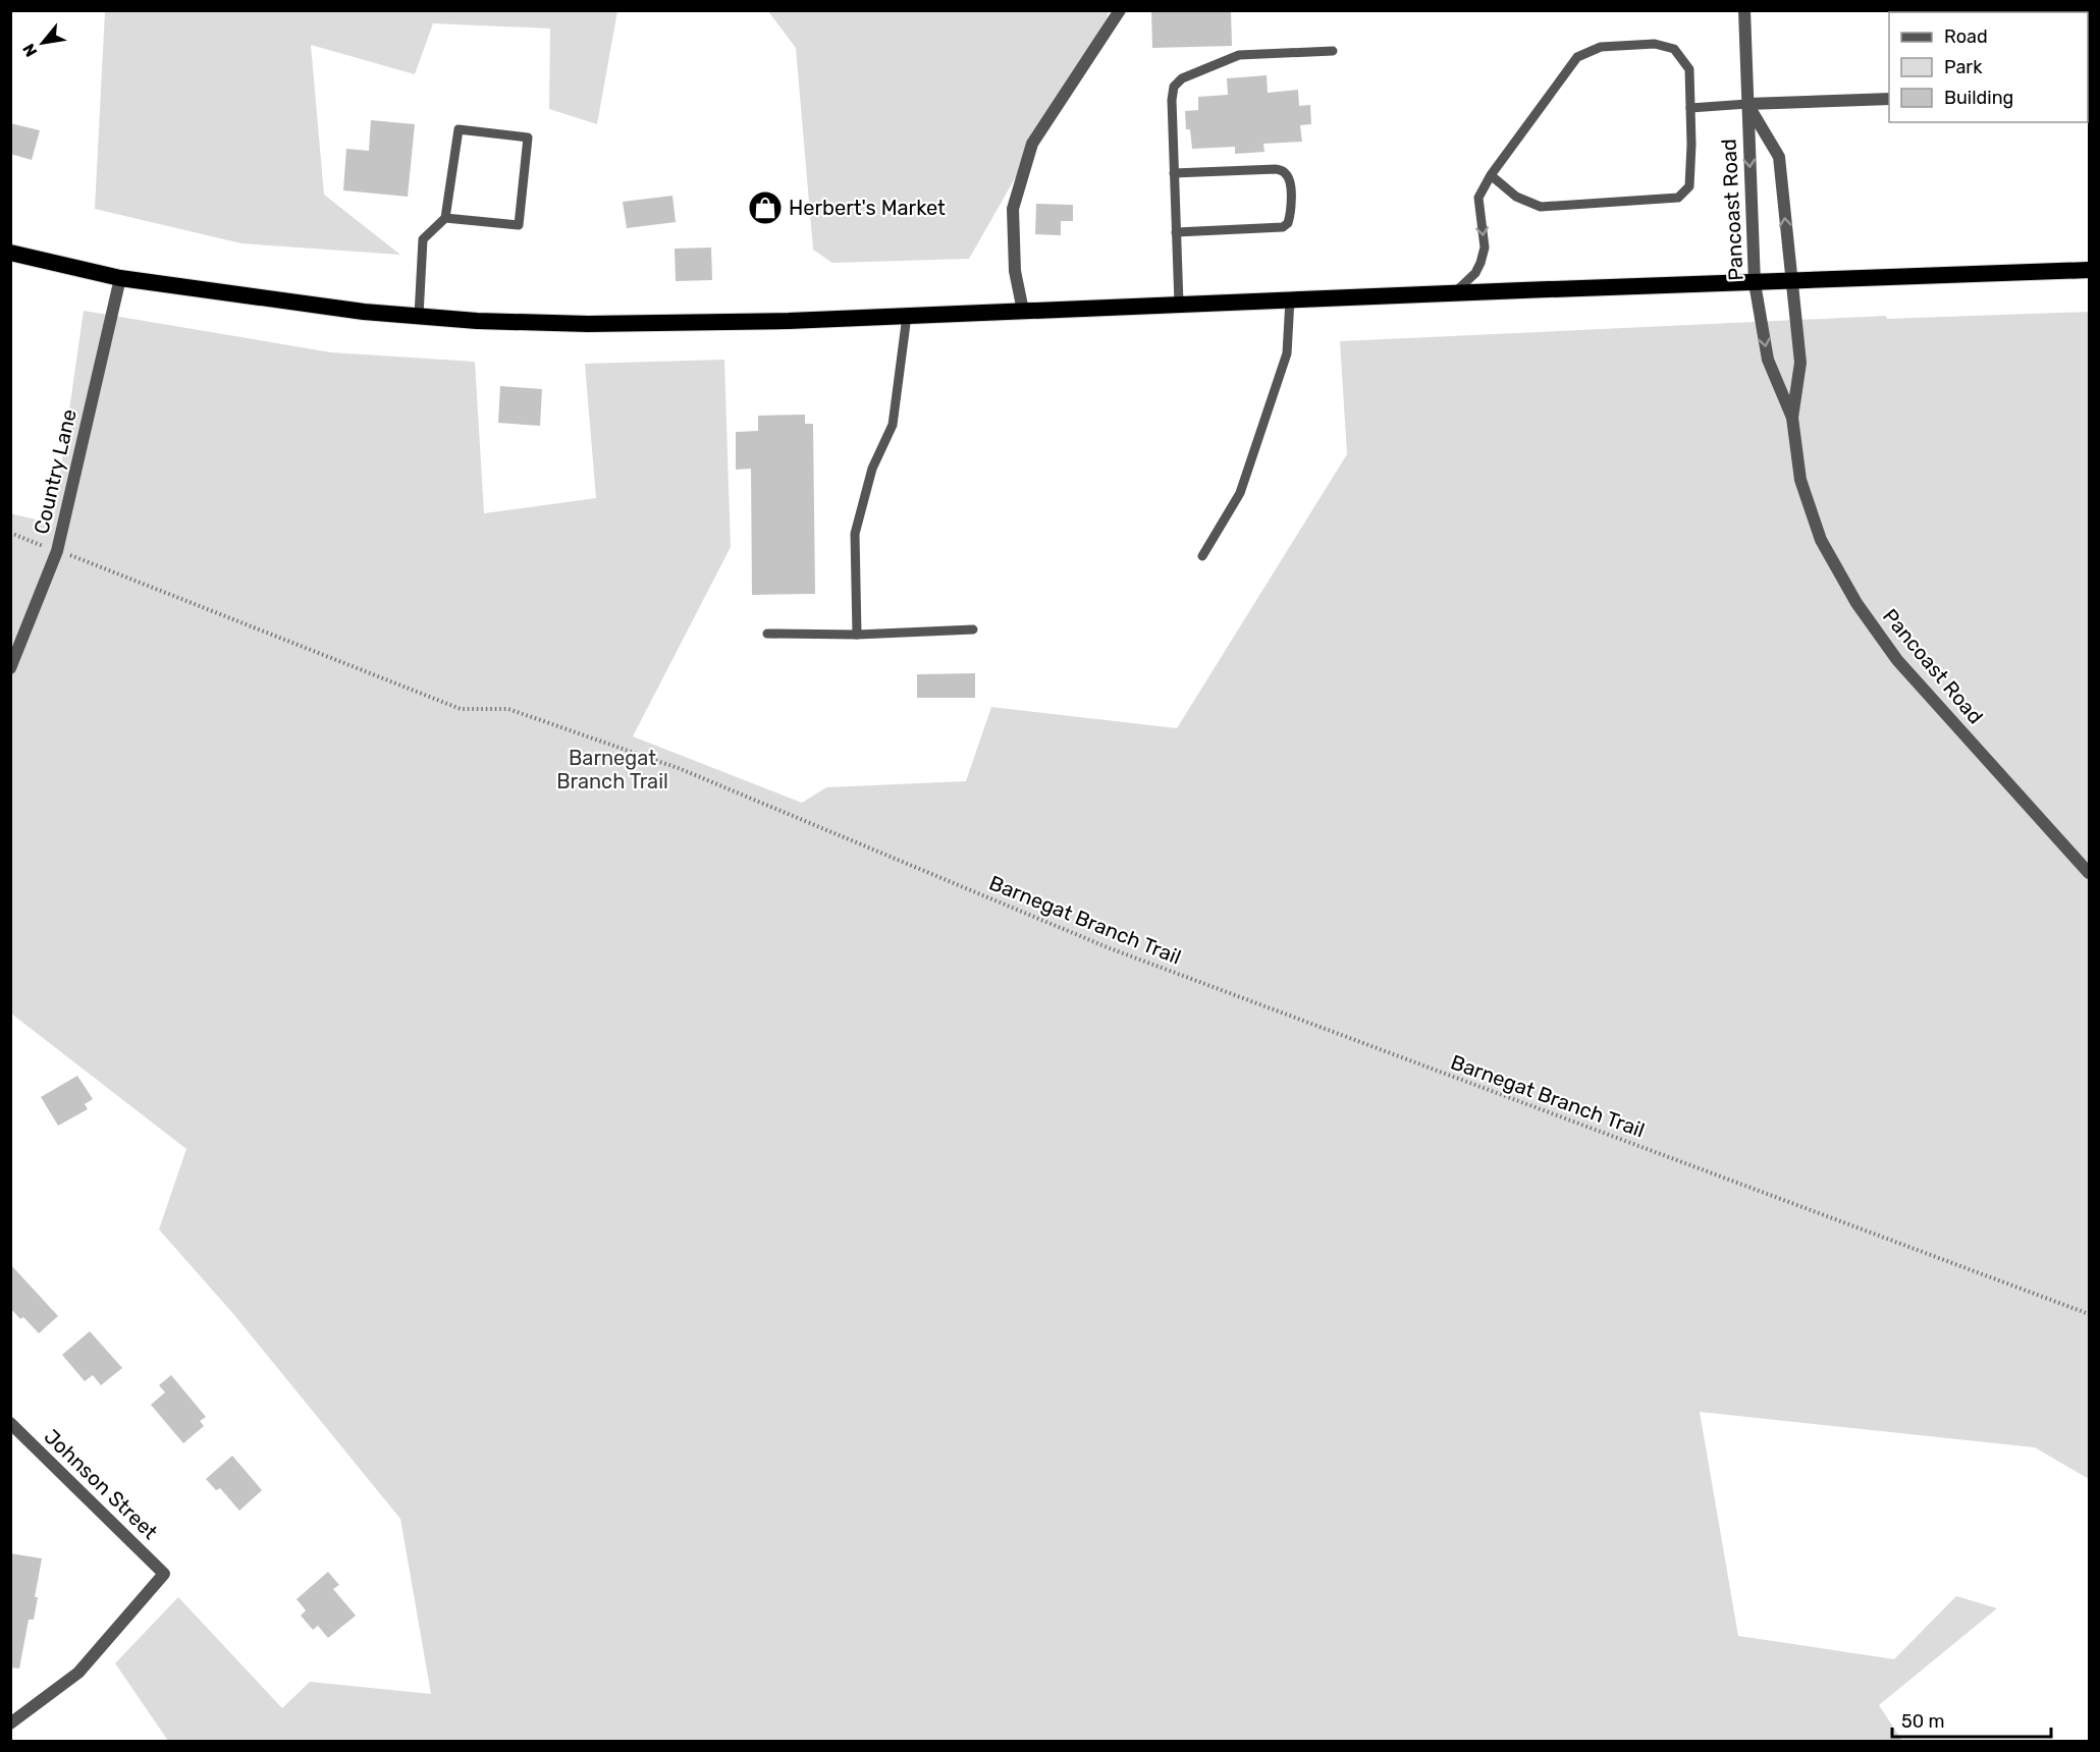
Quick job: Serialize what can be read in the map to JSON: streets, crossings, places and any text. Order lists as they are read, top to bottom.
{
  "streets": {
    "street": ["Pancoast Road", "Country Lane", "Johnson Street"],
    "path": ["Barnegat Branch Trail"]
  },
  "parks": ["Barnegat Branch Trail"],
  "places": {
    "shop": ["Herbert's Market"]
  },
  "legend": ["Road", "Park", "Building"],
  "scale_bar": "50 m",
  "north": "bottom left"
}
